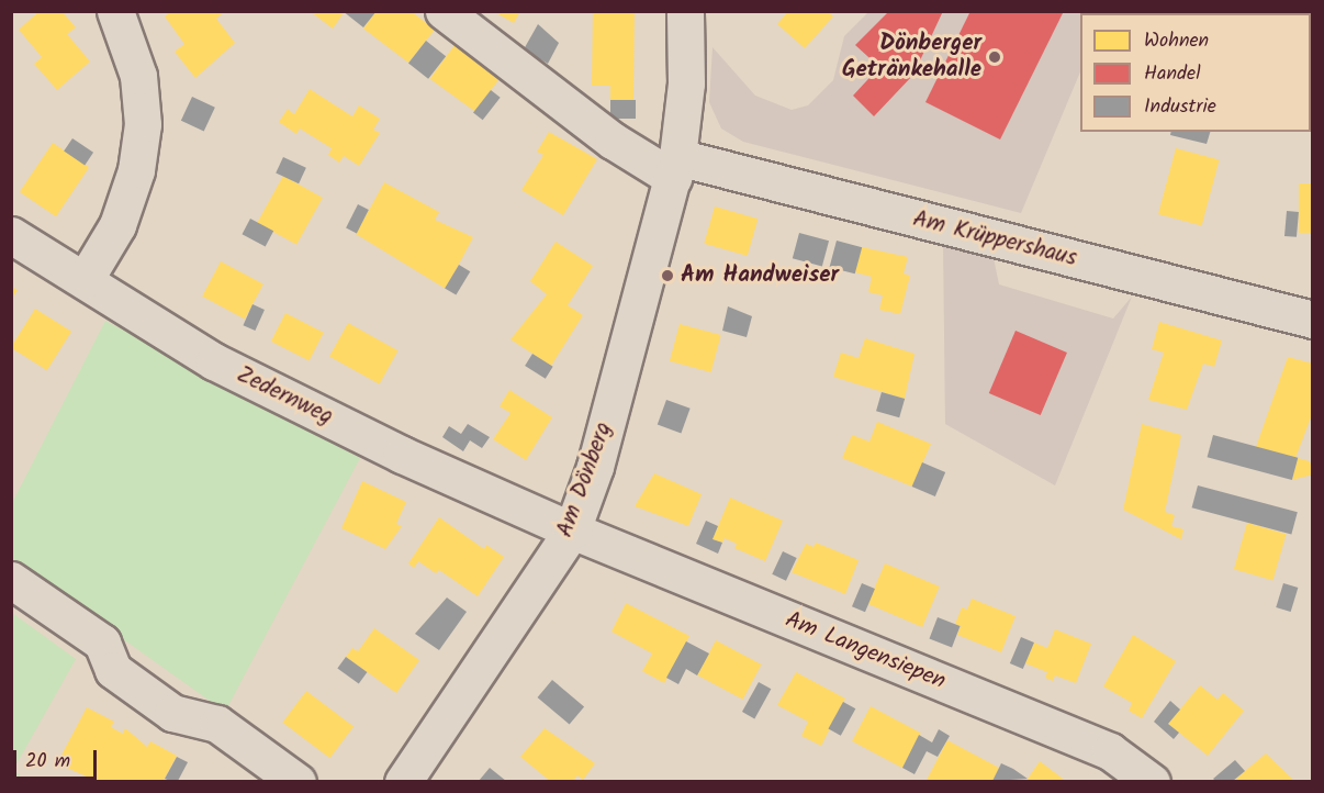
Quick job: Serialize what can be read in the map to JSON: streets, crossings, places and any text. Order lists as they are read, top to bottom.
{
  "streets": {
    "street": [
      "Am Krüppershaus",
      "Zedernweg",
      "Am Dönberg",
      "Am Langensiepen"
    ]
  },
  "crossings": [
    ["Am Krüppershaus", "Am Dönberg"],
    ["Zedernweg", "Am Dönberg"],
    ["Zedernweg", "Am Langensiepen"],
    ["Am Dönberg", "Am Langensiepen"]
  ],
  "places": ["Dönberger Getränkehalle", "Am Handweiser"],
  "legend": ["Wohnen", "Handel", "Industrie"],
  "scale_bar": "20 m"
}
